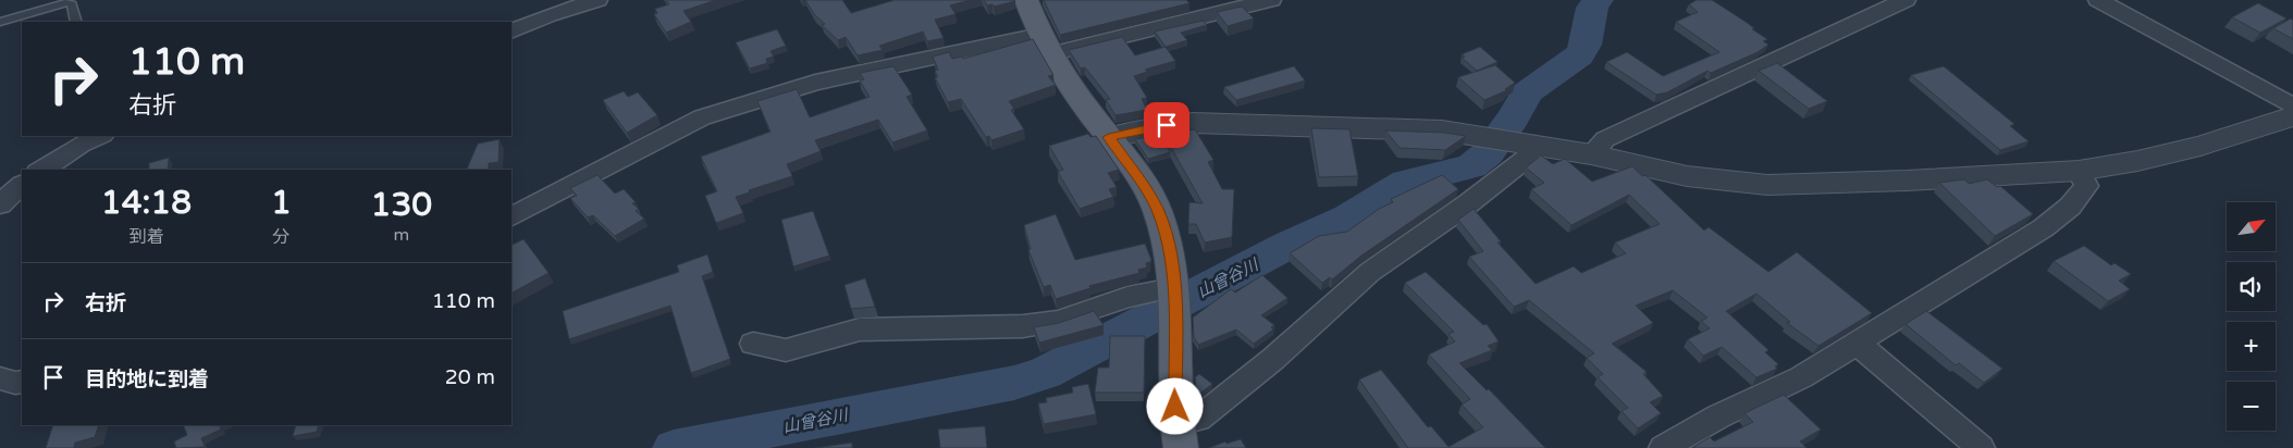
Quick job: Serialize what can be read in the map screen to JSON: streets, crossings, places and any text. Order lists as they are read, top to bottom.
{
  "water": ["山曾谷川"],
  "north": "top right",
  "page": {
    "turn": ["110 m", "右折"],
    "eta": [
      "14:18",
      "到着",
      "1",
      "分",
      "130",
      "m"
    ],
    "map_buttons": ["+", "−"],
    "list": [
      {
        "name": "右折",
        "value": "110 m"
      },
      {
        "name": "目的地に到着",
        "value": "20 m"
      }
    ]
  }
}
